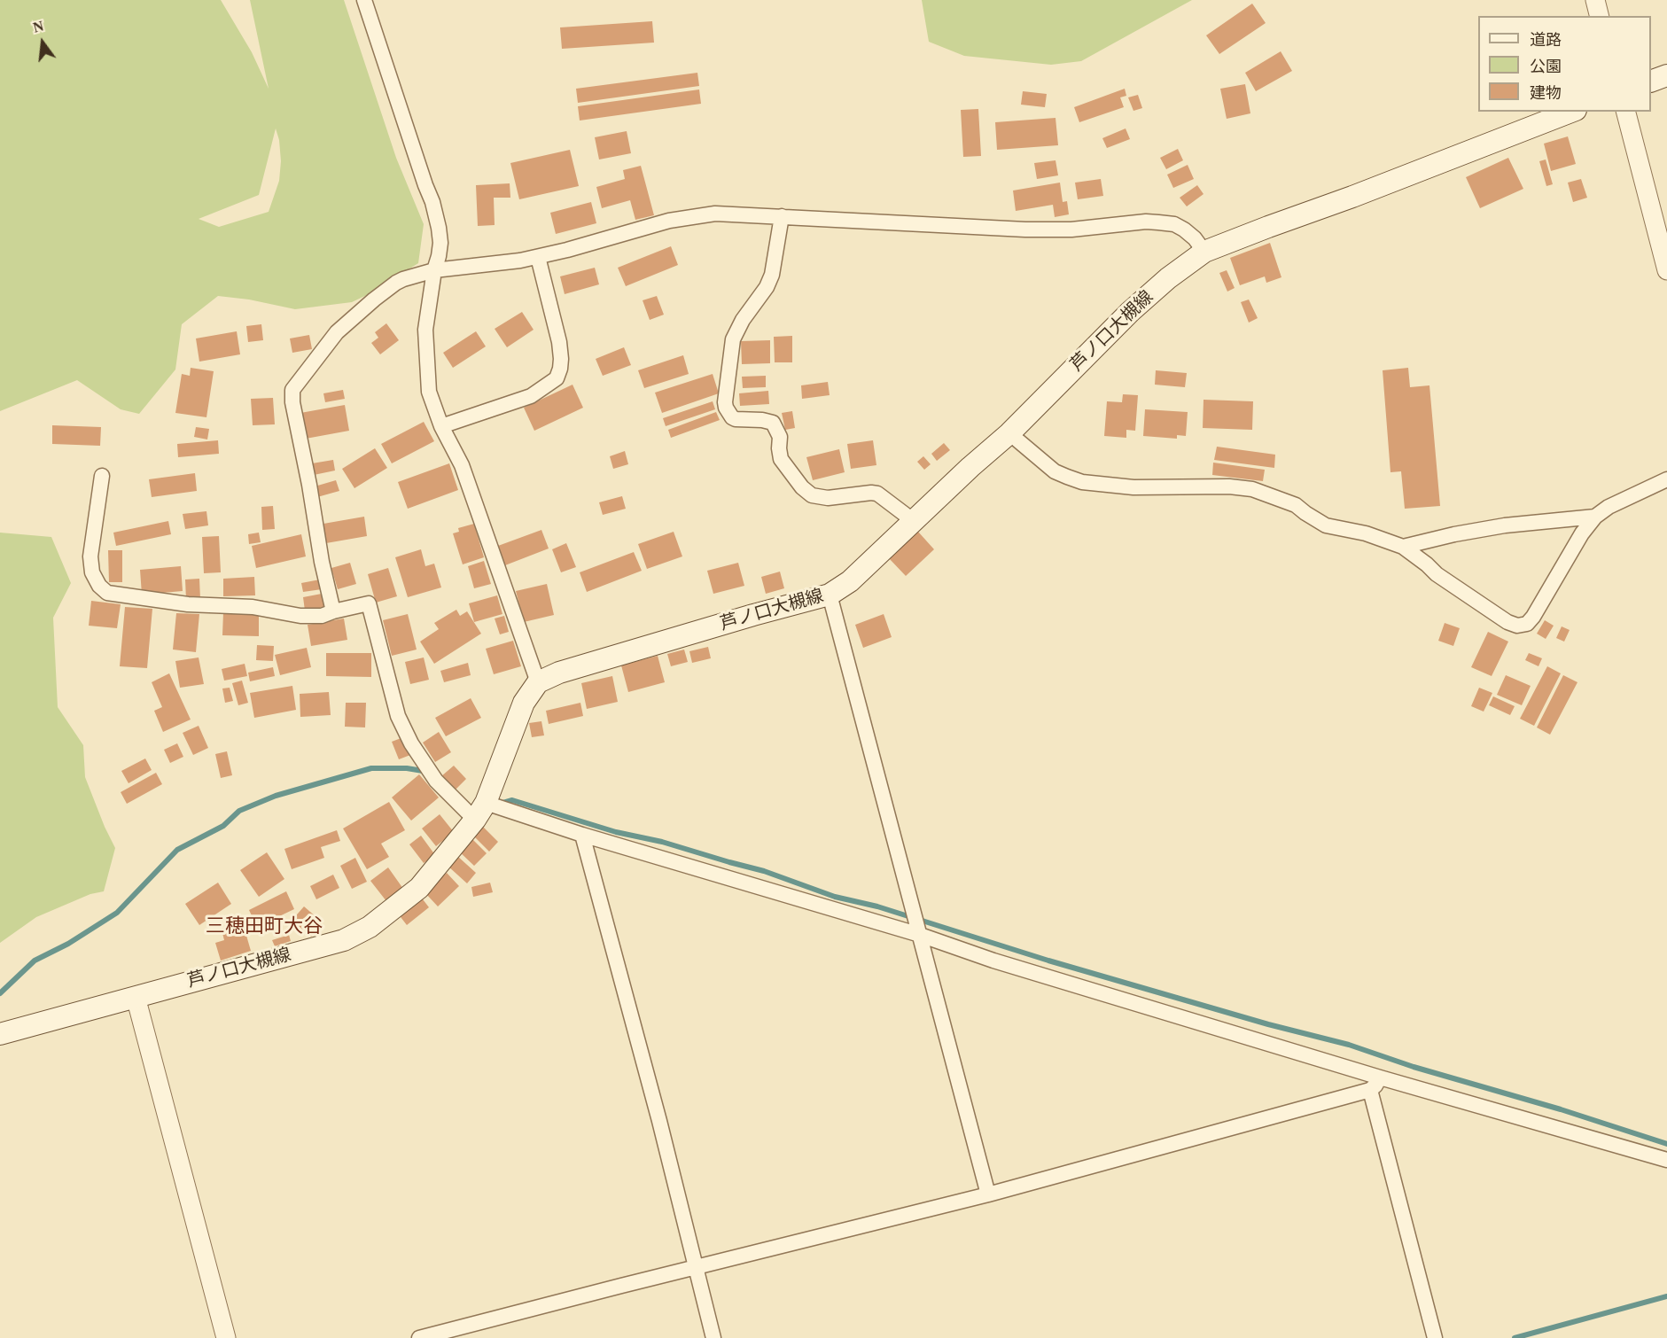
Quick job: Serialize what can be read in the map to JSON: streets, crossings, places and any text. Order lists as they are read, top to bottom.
{
  "streets": {
    "main road": ["芦ノ口大槻線"]
  },
  "districts": ["三穂田町大谷"],
  "legend": ["道路", "公園", "建物"],
  "north": "top"
}
